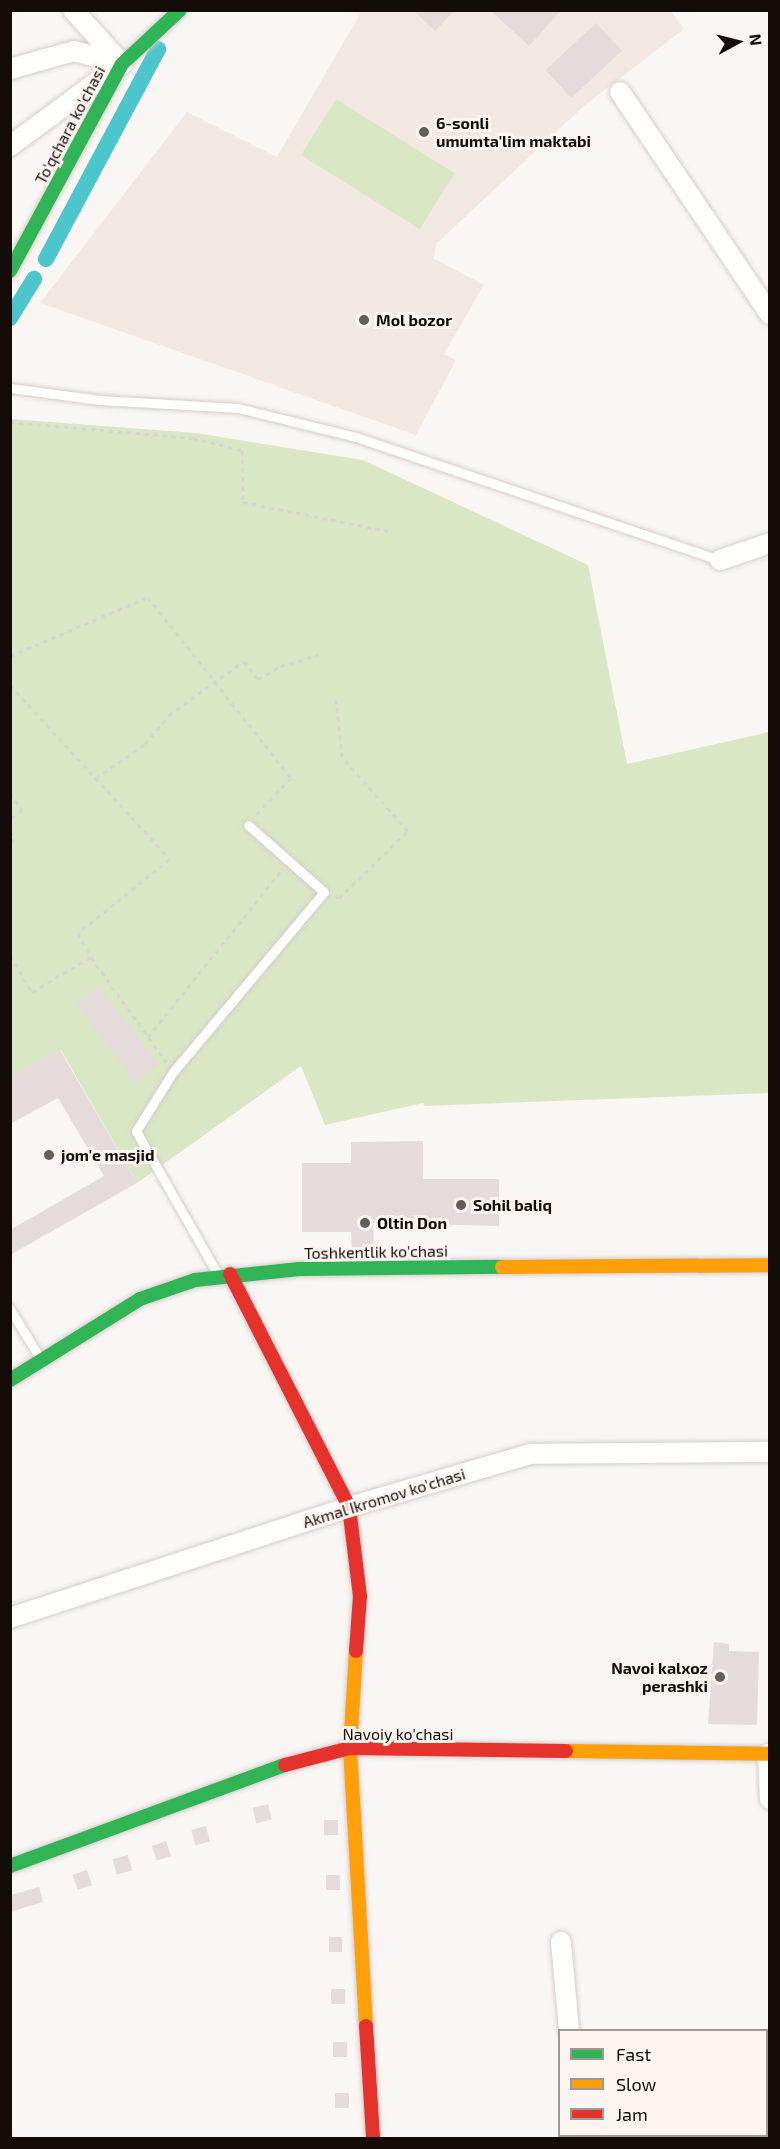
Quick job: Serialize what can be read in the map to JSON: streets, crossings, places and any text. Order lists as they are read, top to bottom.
{
  "streets": {
    "street": [
      "To'qchara ko'chasi",
      "Toshkentlik ko'chasi",
      "Akmal Ikromov ko'chasi",
      "Navoiy ko'chasi"
    ]
  },
  "places": [
    "6-sonli umumta'lim maktabi",
    "Mol bozor",
    "jom'e masjid",
    "Sohil baliq",
    "Oltin Don",
    "Navoi kalxoz perashki"
  ],
  "legend": ["Fast", "Slow", "Jam"],
  "north": "right"
}
